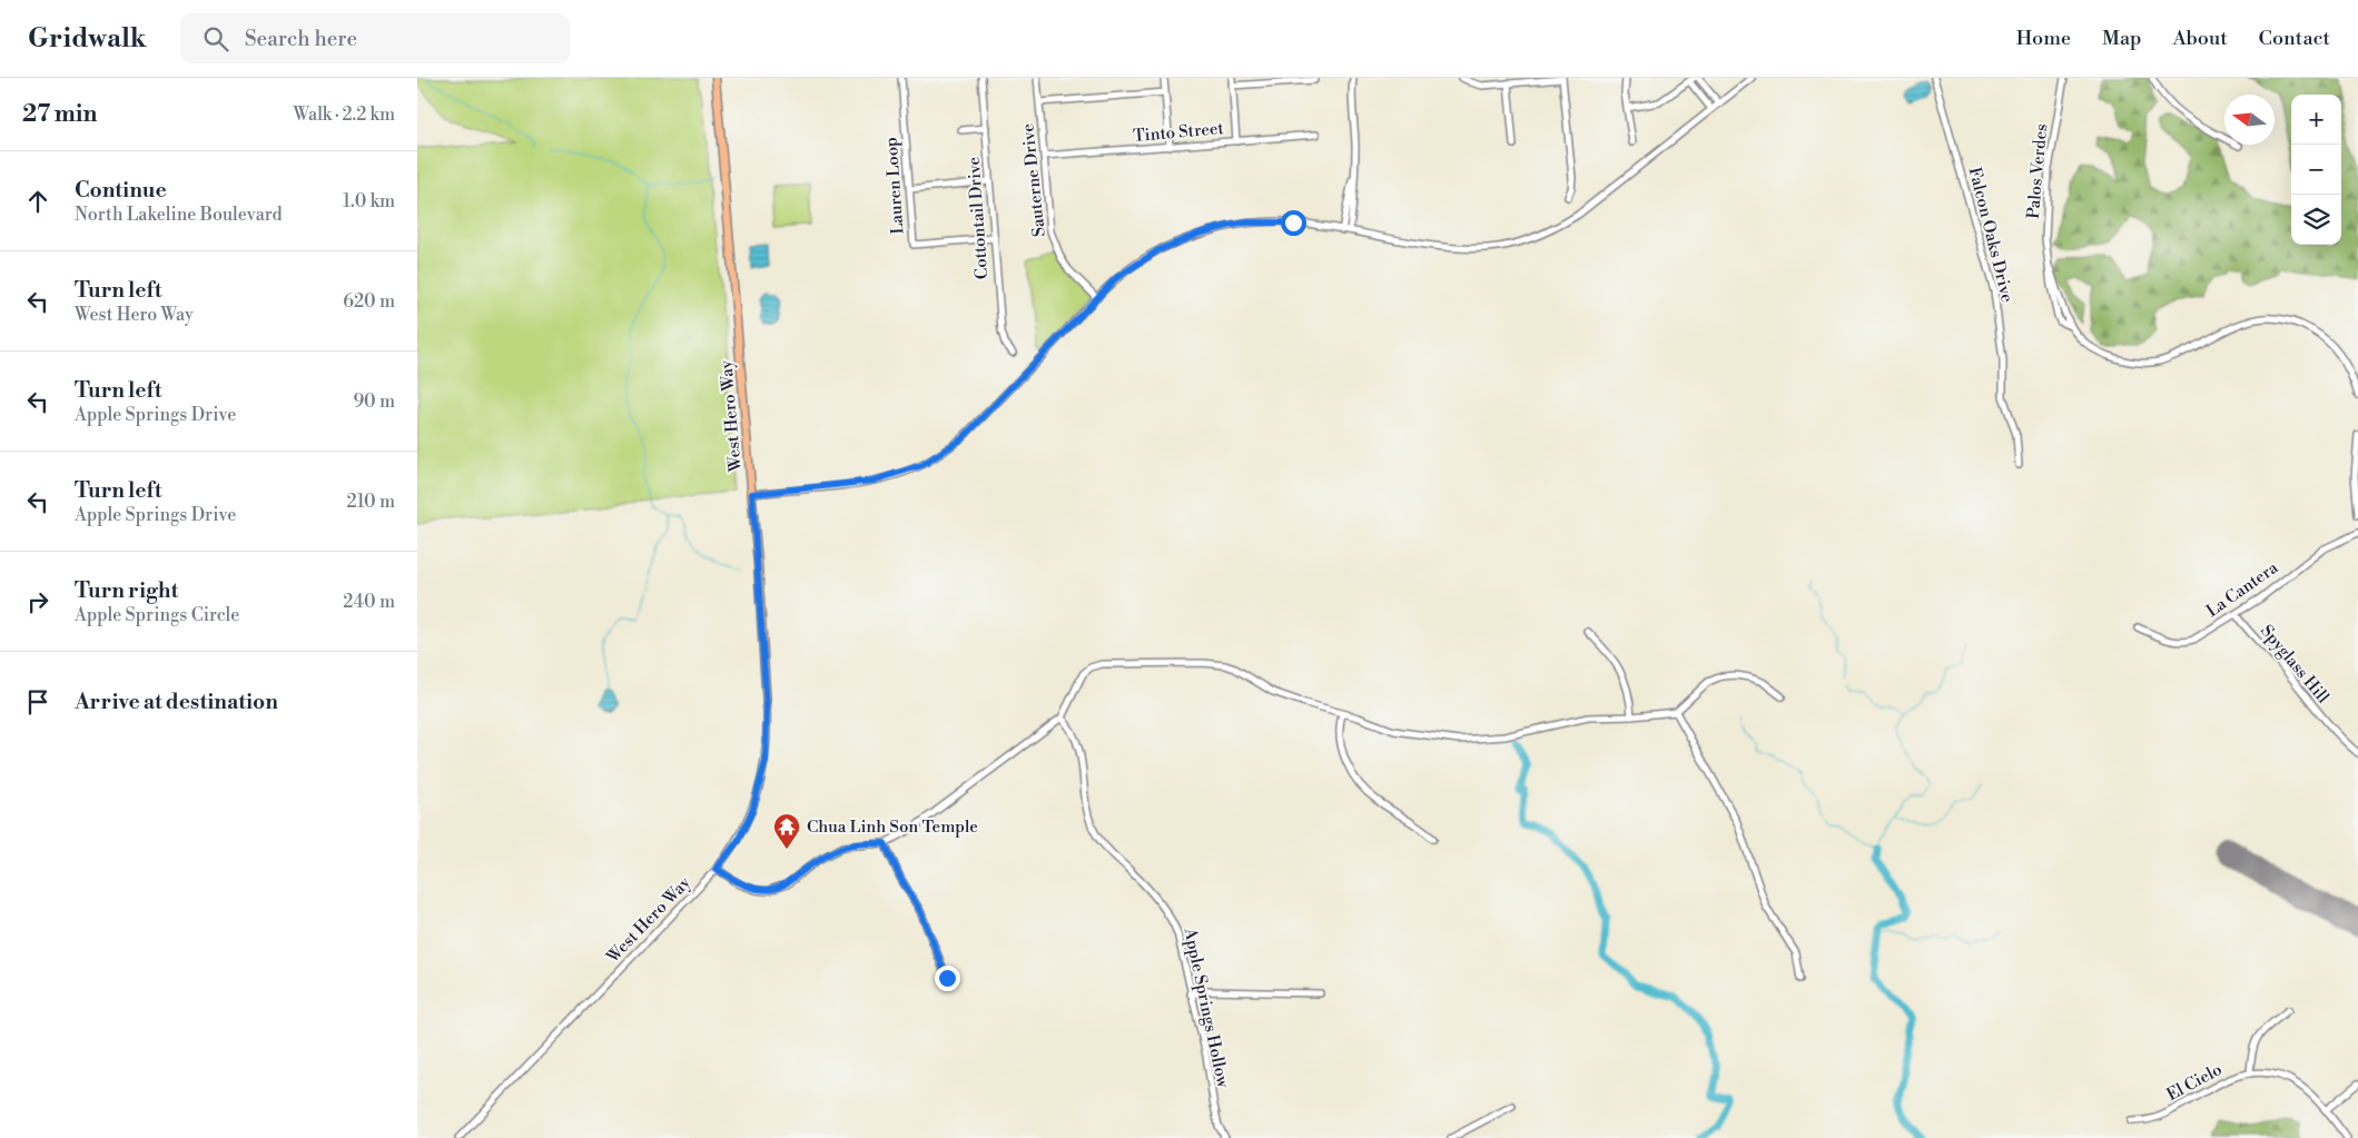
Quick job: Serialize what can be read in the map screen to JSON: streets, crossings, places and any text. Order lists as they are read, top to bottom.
{
  "streets": {
    "main road": ["West Hero Way"],
    "street": [
      "Tinto Street",
      "Palos Verdes",
      "Sauterne Drive",
      "Lauren Loop",
      "Cottontail Drive",
      "Falcon Oaks Drive",
      "La Cantera",
      "Spyglass Hill",
      "Apple Springs Hollow",
      "El Cielo"
    ]
  },
  "crossings": [
    ["Tinto Street", "Sauterne Drive"],
    ["Lauren Loop", "Cottontail Drive"],
    ["La Cantera", "Spyglass Hill"]
  ],
  "places": {
    "temple": ["Chua Linh Son Temple"]
  },
  "north": "left",
  "page": {
    "header": "Gridwalk",
    "search": "Search here",
    "nav": [
      "Home",
      "Map",
      "About",
      "Contact"
    ],
    "heading": ["27 min", "Walk · 2.2 km"],
    "map_buttons": ["+", "−"],
    "list": [
      ["Continue", "North Lakeline Boulevard", "1.0 km"],
      ["Turn left", "West Hero Way", "620 m"],
      ["Turn left", "Apple Springs Drive", "90 m"],
      ["Turn left", "Apple Springs Drive", "210 m"],
      ["Turn right", "Apple Springs Circle", "240 m"],
      "Arrive at destination"
    ]
  }
}
